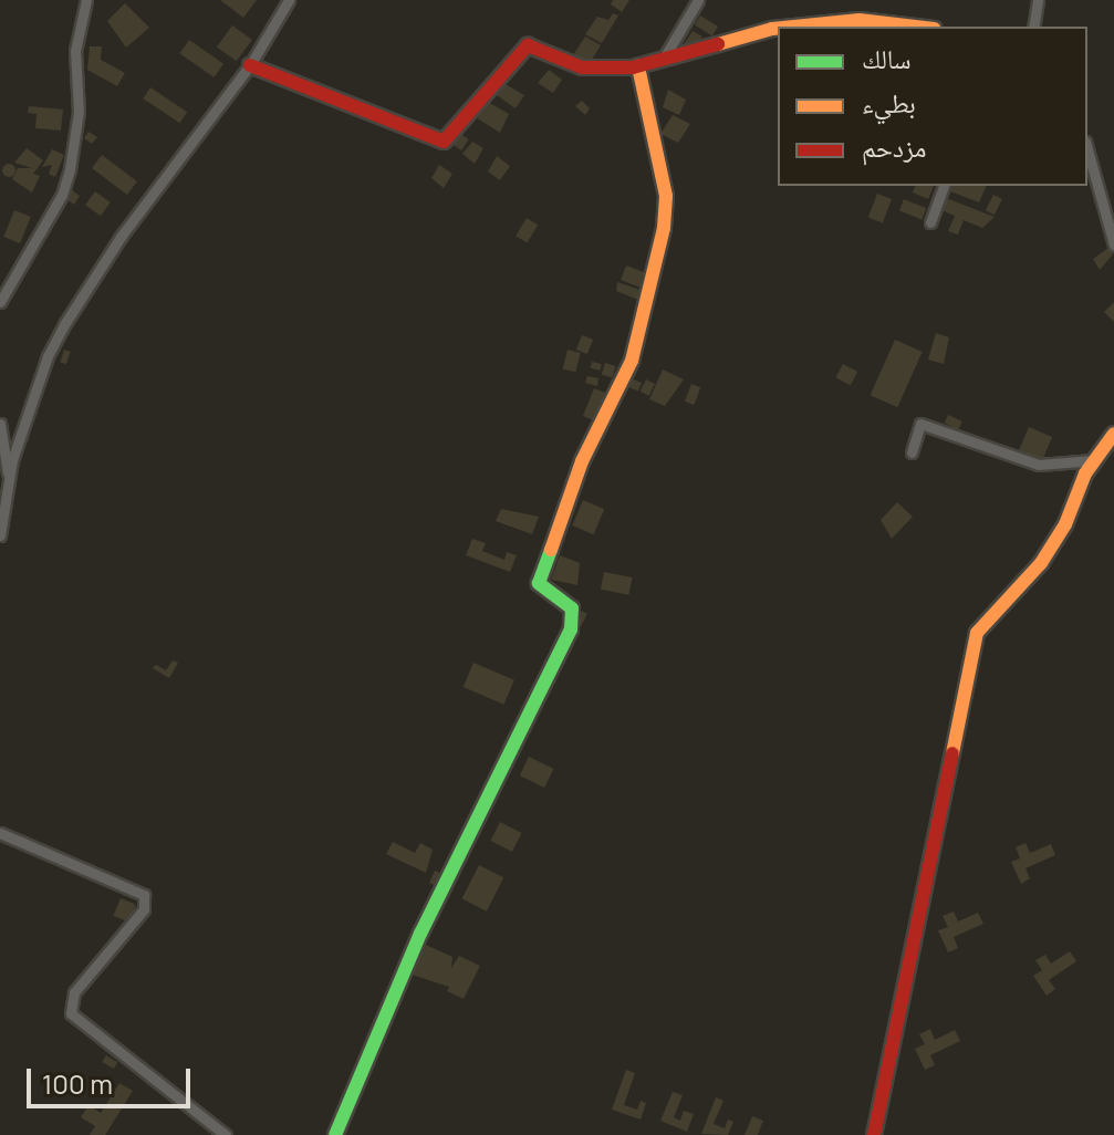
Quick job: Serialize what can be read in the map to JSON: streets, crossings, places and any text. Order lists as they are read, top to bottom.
{
  "legend": ["سالك", "بطيء", "مزدحم"],
  "scale_bar": "100 m"
}
